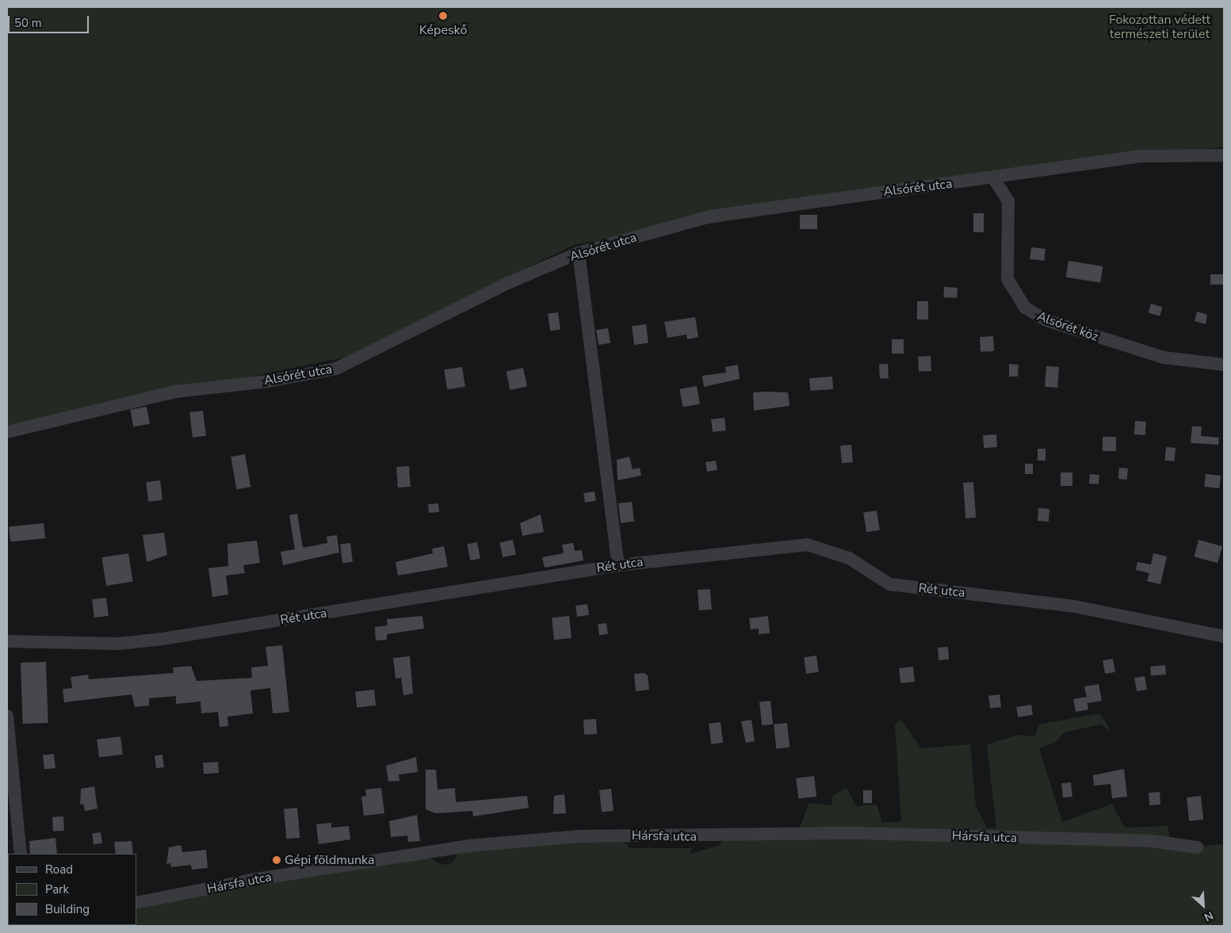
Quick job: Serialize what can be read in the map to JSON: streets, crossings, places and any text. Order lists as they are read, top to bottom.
{
  "streets": {
    "street": [
      "Alsórét utca",
      "Alsórét köz",
      "Rét utca",
      "Hársfa utca"
    ]
  },
  "crossings": [
    ["Alsórét utca", "Alsórét köz"]
  ],
  "parks": ["Fokozottan védett természeti terület"],
  "places": ["Képeskő", "Gépi földmunka"],
  "legend": ["Road", "Park", "Building"],
  "scale_bar": "50 m",
  "north": "bottom right"
}
